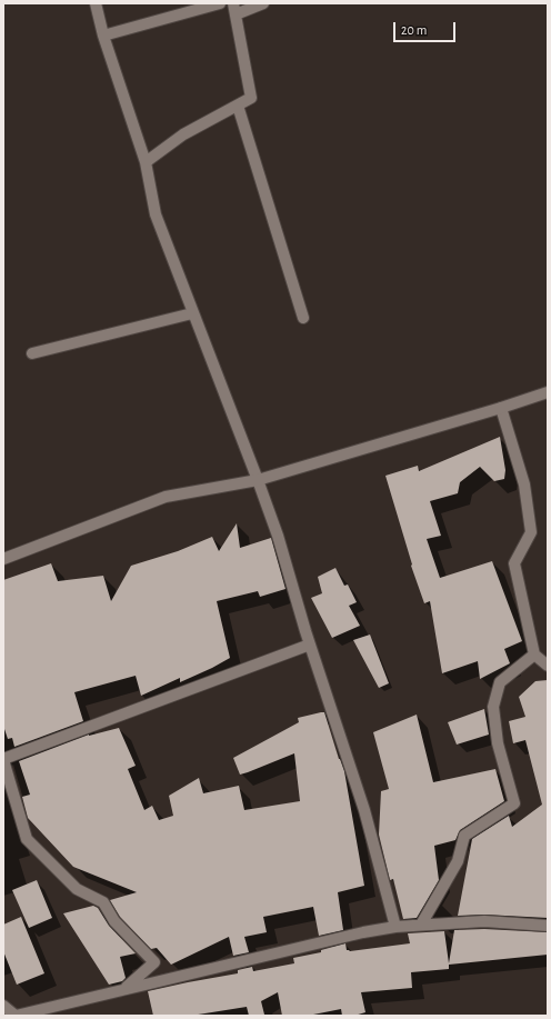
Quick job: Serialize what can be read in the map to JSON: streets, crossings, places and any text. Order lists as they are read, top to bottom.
{
  "scale_bar": "20 m"
}
